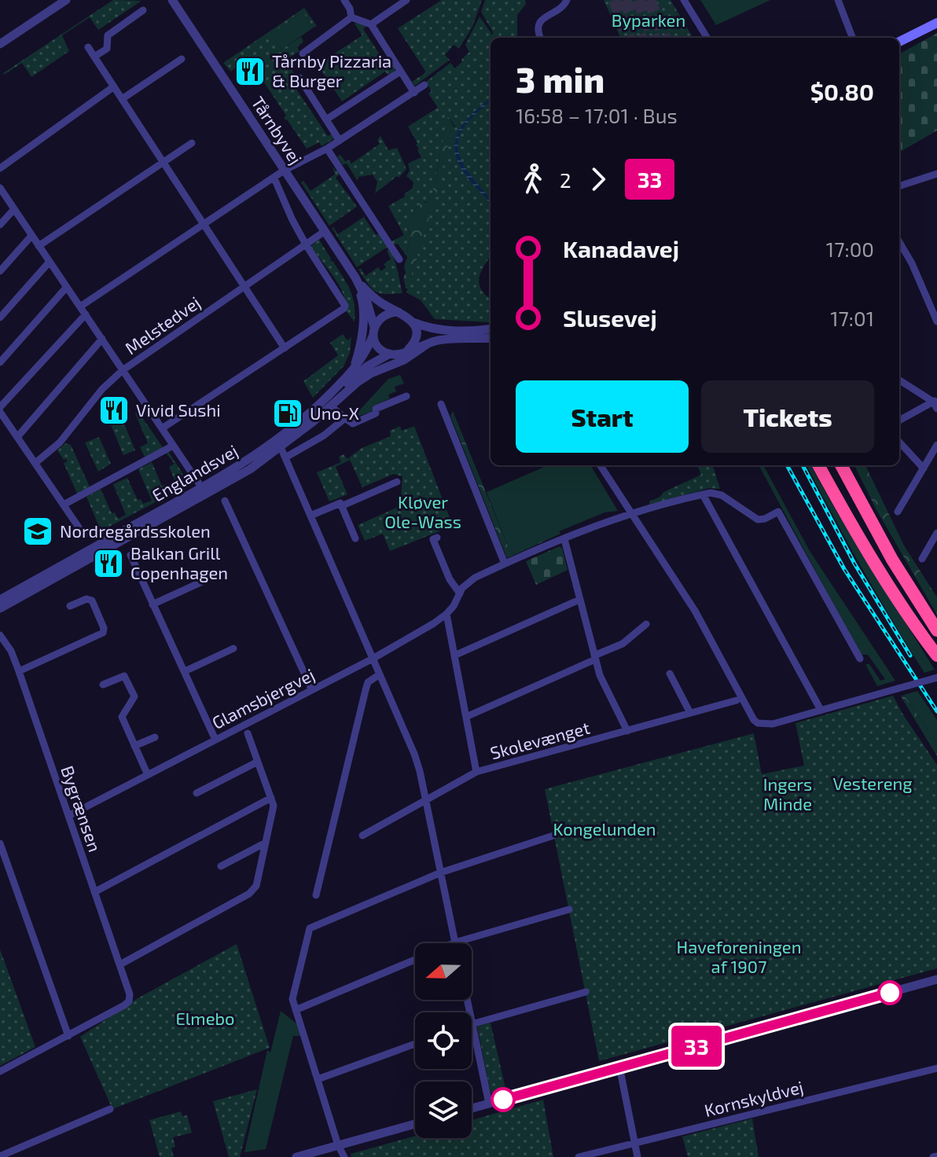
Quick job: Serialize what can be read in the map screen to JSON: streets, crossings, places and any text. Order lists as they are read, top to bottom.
{
  "streets": {
    "street": [
      "Tårnbyvej",
      "Melstedvej",
      "Englandsvej",
      "Glamsbjergvej",
      "Skolevænget",
      "Bygrænsen",
      "Kornskyldvej"
    ]
  },
  "crossings": [
    ["Tårnbyvej", "Melstedvej"],
    ["Tårnbyvej", "Englandsvej"],
    ["Glamsbjergvej", "Bygrænsen"]
  ],
  "parks": [
    "Byparken",
    "Kløver Ole-Wass",
    "Vestereng",
    "Ingers Minde",
    "Kongelunden",
    "Haveforeningen af 1907",
    "Elmebo"
  ],
  "places": {
    "restaurant": ["Tårnby Pizzaria & Burger", "Vivid Sushi", "Balkan Grill Copenhagen"],
    "fuel station": ["Uno-X"],
    "school or university": ["Nordregårdsskolen"]
  },
  "lines": ["bus line 33"],
  "north": "left",
  "page": {
    "on_map": "33",
    "heading": ["3 min", "16:58 – 17:01 · Bus", "$0.80"],
    "legs": ["2", "33"],
    "list": [
      {
        "name": "Kanadavej",
        "value": "17:00"
      },
      {
        "name": "Slusevej",
        "value": "17:01"
      }
    ],
    "buttons": ["Start", "Tickets"]
  }
}
